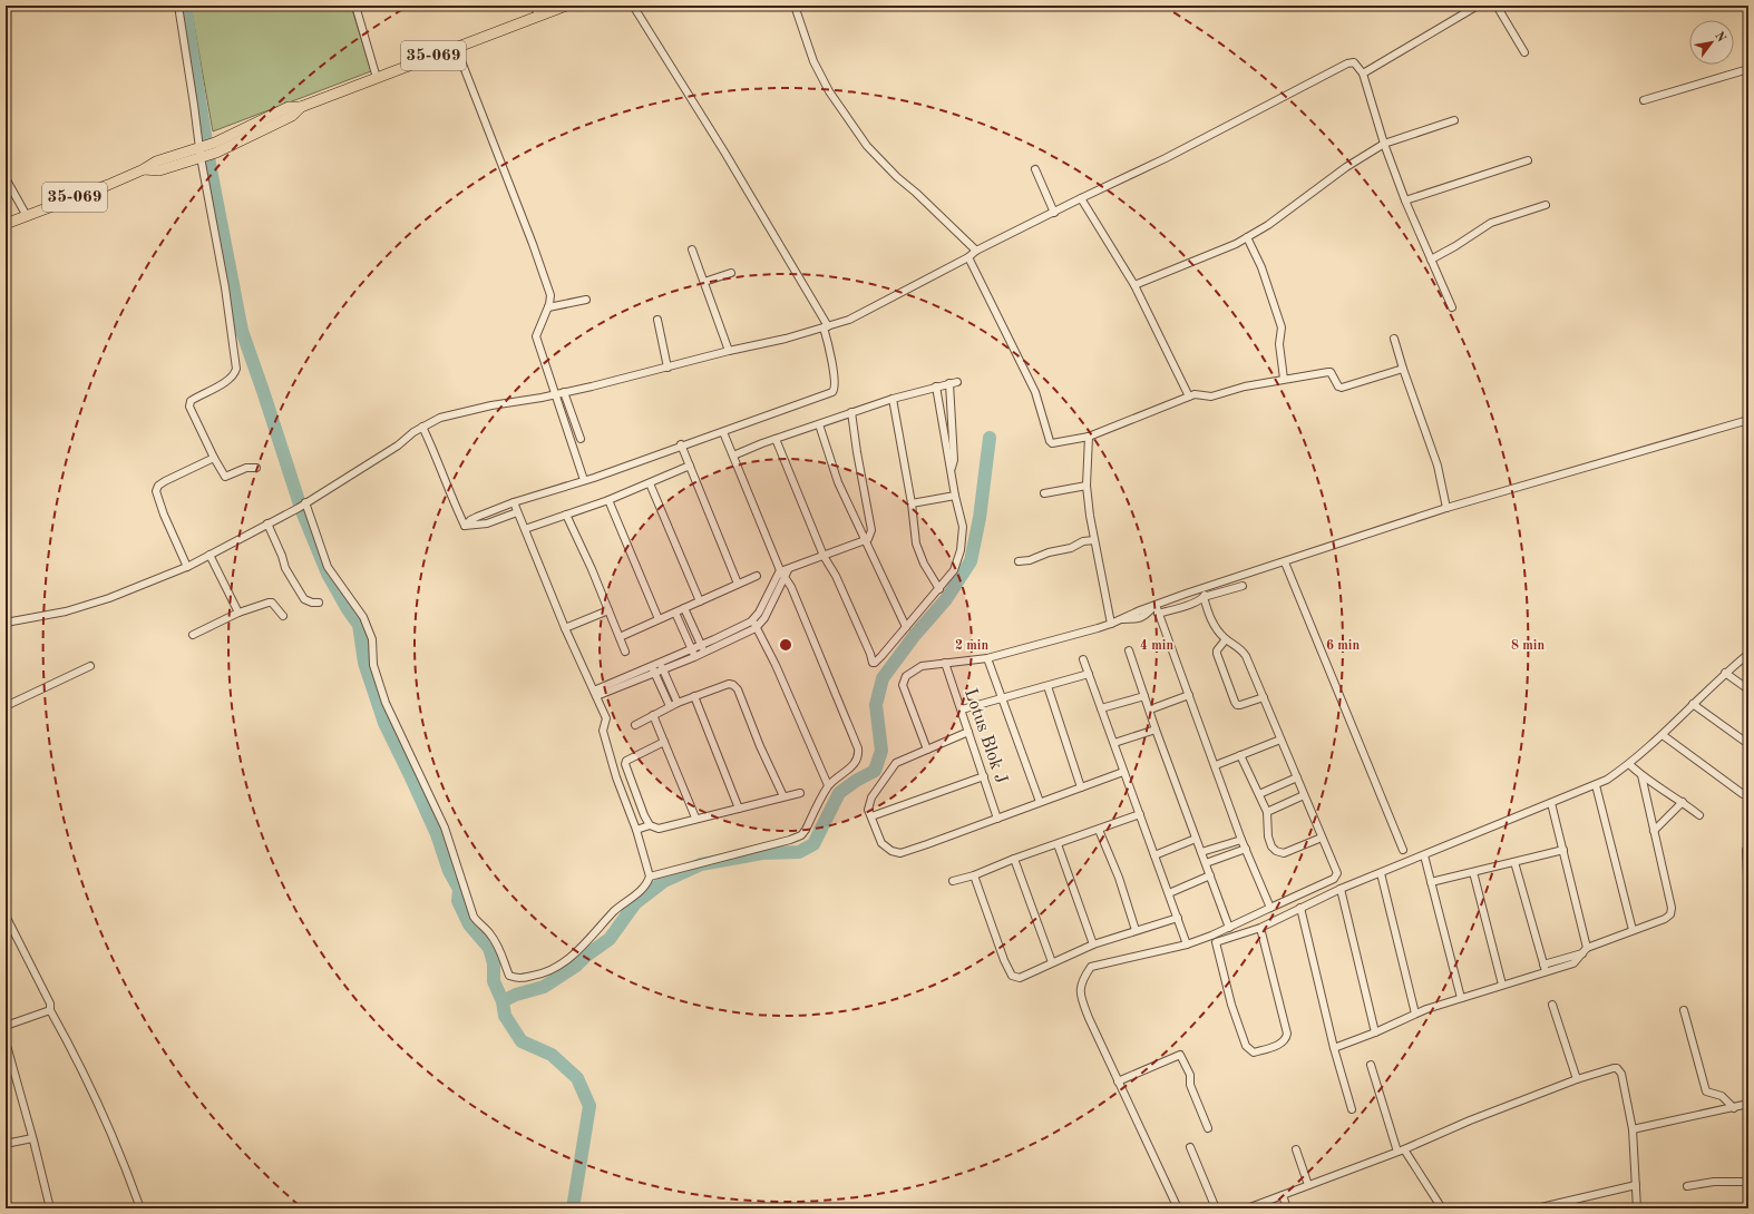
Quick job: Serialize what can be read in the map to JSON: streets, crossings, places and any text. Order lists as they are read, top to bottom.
{
  "streets": {
    "main road": ["35-069"],
    "street": ["Lotus Blok J"]
  },
  "north": "top right",
  "rings": [
    "2 min",
    "4 min",
    "6 min",
    "8 min"
  ]
}
